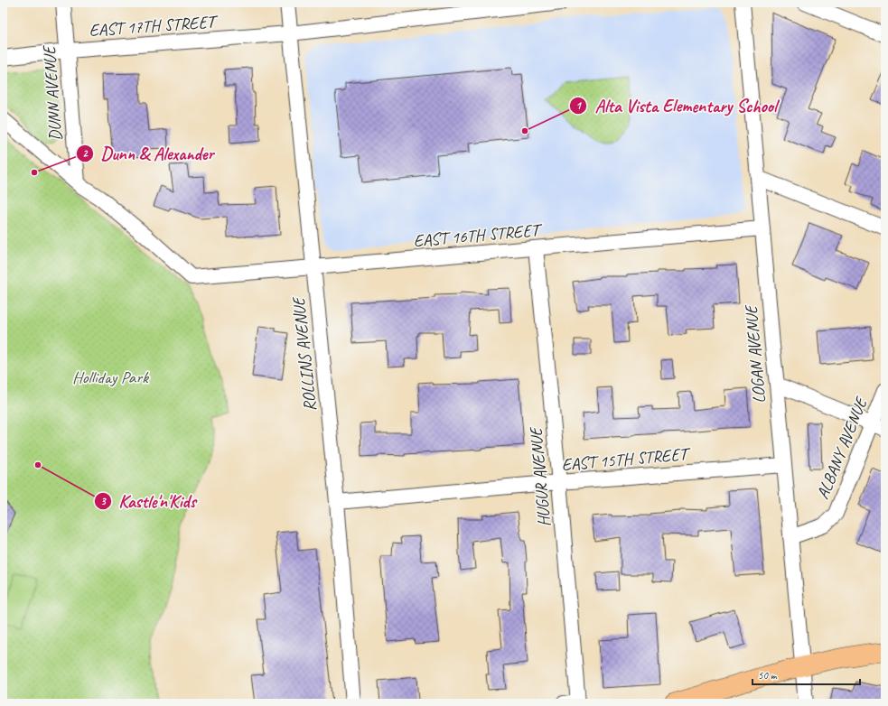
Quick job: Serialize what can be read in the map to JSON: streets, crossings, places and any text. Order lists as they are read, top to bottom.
{
  "streets": {
    "street": [
      "EAST 17TH STREET",
      "DUNN AVENUE",
      "EAST 16TH STREET",
      "ROLLINS AVENUE",
      "LOGAN AVENUE",
      "ALBANY AVENUE",
      "EAST 15TH STREET",
      "HUGUR AVENUE"
    ]
  },
  "crossings": [
    ["EAST 17TH STREET", "DUNN AVENUE"],
    ["EAST 17TH STREET", "ROLLINS AVENUE"],
    ["DUNN AVENUE", "EAST 16TH STREET"],
    ["EAST 16TH STREET", "ROLLINS AVENUE"],
    ["EAST 16TH STREET", "LOGAN AVENUE"],
    ["EAST 16TH STREET", "HUGUR AVENUE"],
    ["ROLLINS AVENUE", "EAST 15TH STREET"],
    ["LOGAN AVENUE", "ALBANY AVENUE"],
    ["LOGAN AVENUE", "EAST 15TH STREET"],
    ["EAST 15TH STREET", "HUGUR AVENUE"]
  ],
  "parks": ["Holliday Park"],
  "places": ["Alta Vista Elementary School", "Dunn & Alexander", "Kastle'n'Kids"],
  "scale_bar": "50 m"
}
